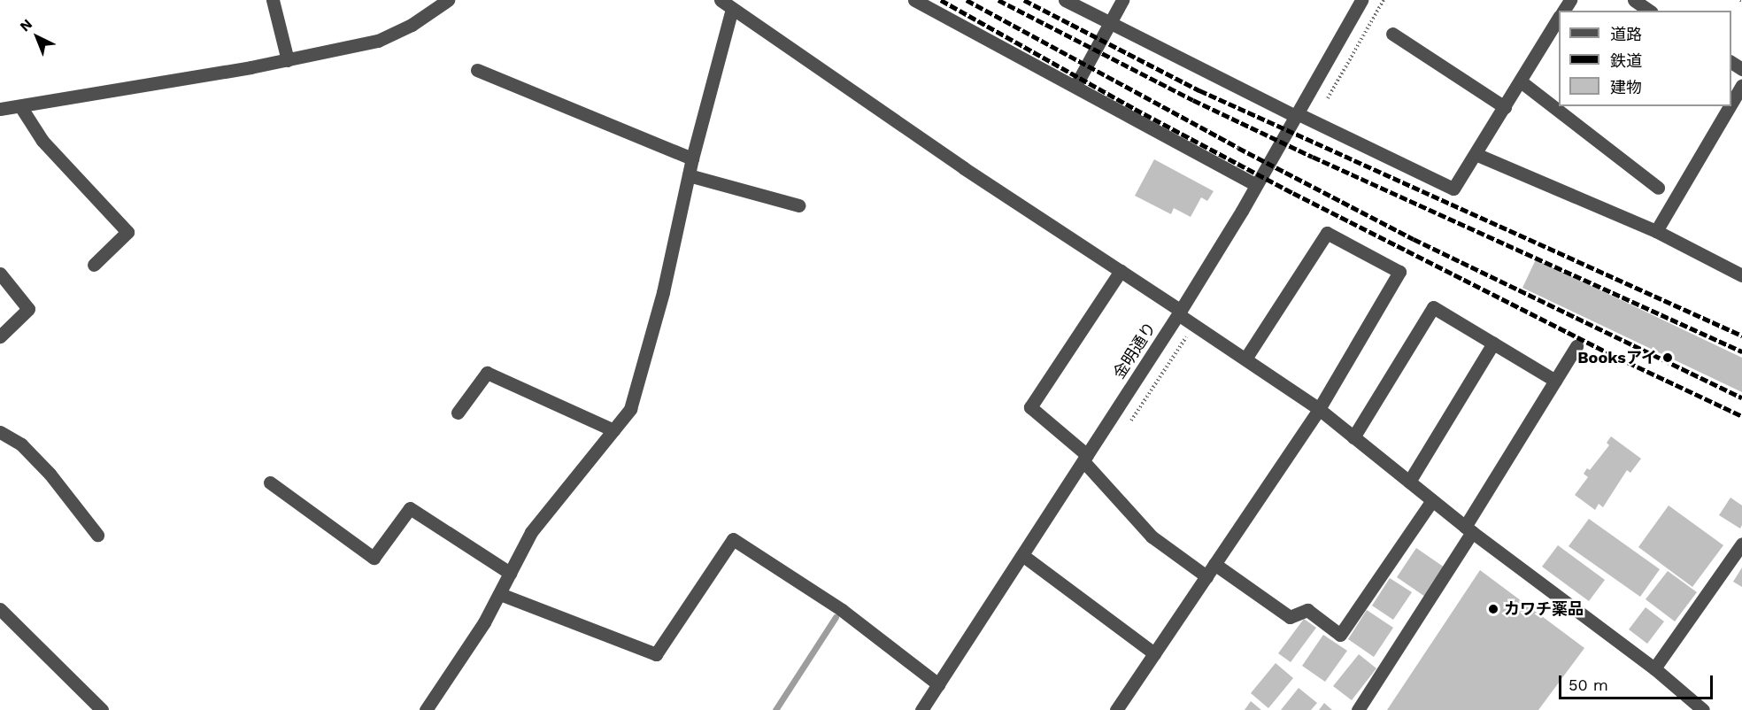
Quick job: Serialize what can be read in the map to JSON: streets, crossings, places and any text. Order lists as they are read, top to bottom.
{
  "streets": {
    "street": ["金明通り"]
  },
  "places": ["Booksアイ", "カワチ薬品"],
  "legend": ["道路", "鉄道", "建物"],
  "scale_bar": "50 m",
  "north": "top left"
}
